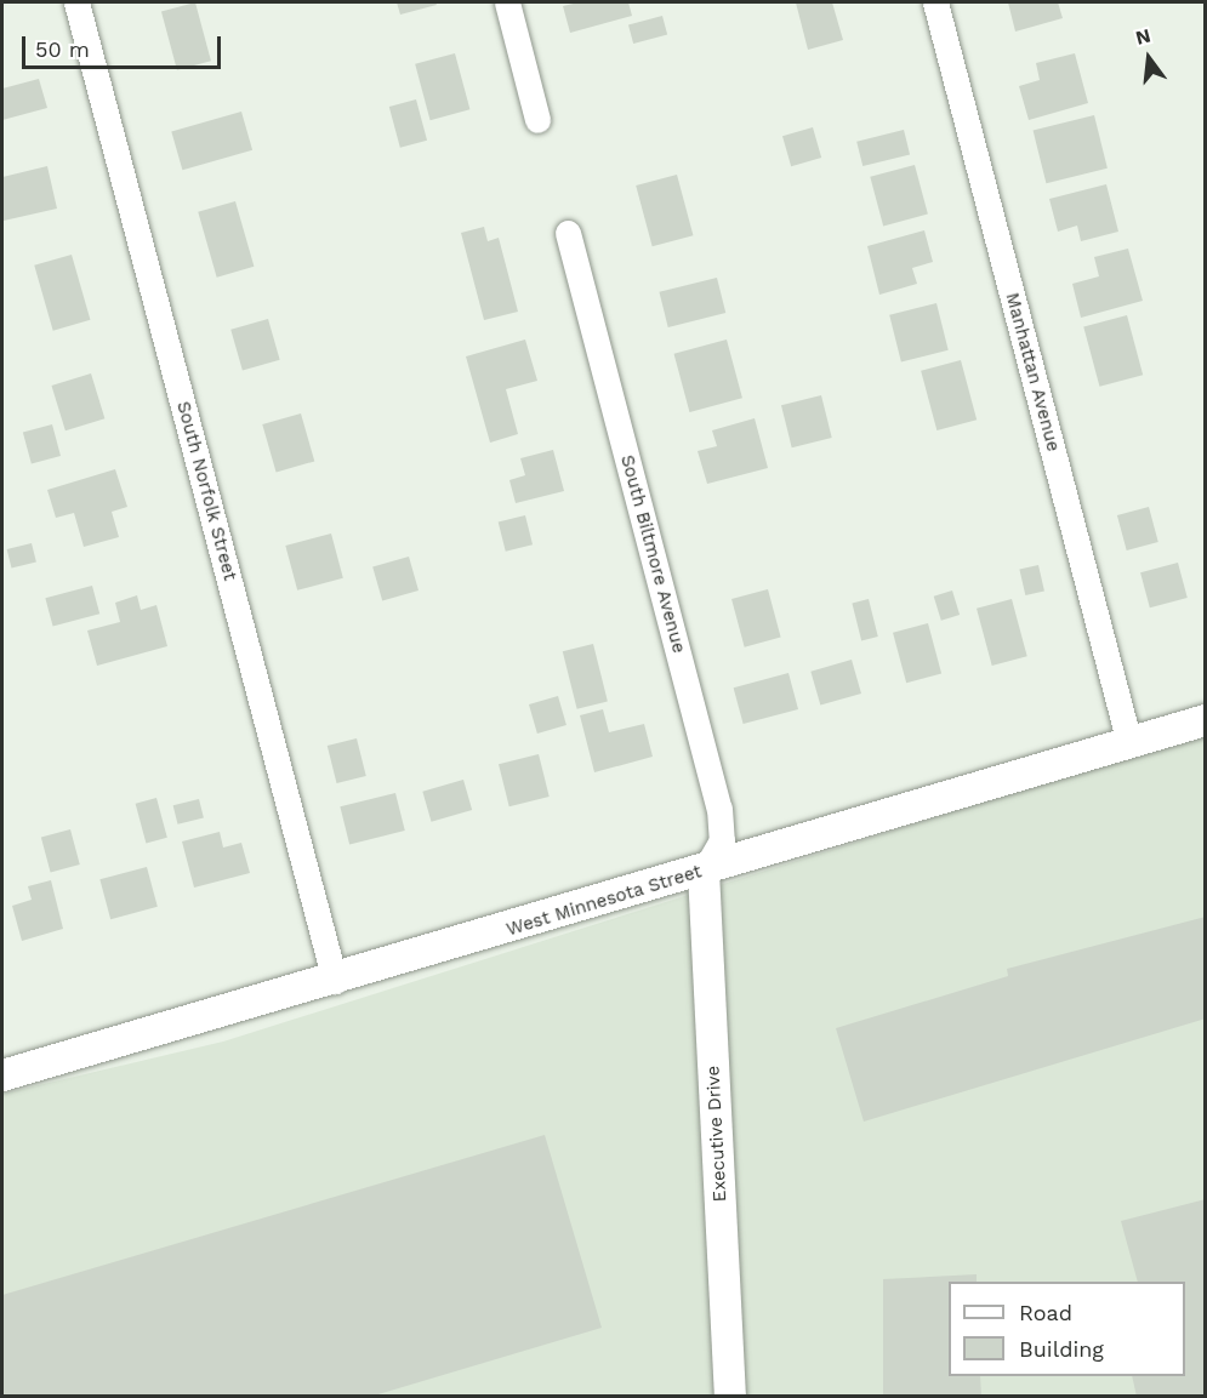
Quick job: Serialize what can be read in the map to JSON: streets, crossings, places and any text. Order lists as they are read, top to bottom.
{
  "streets": {
    "street": [
      "Manhattan Avenue",
      "South Norfolk Street",
      "South Biltmore Avenue",
      "West Minnesota Street",
      "Executive Drive"
    ]
  },
  "crossings": [
    ["Manhattan Avenue", "West Minnesota Street"],
    ["South Norfolk Street", "West Minnesota Street"],
    ["South Biltmore Avenue", "West Minnesota Street"],
    ["South Biltmore Avenue", "Executive Drive"],
    ["West Minnesota Street", "Executive Drive"]
  ],
  "legend": ["Road", "Building"],
  "scale_bar": "50 m",
  "north": "top"
}
